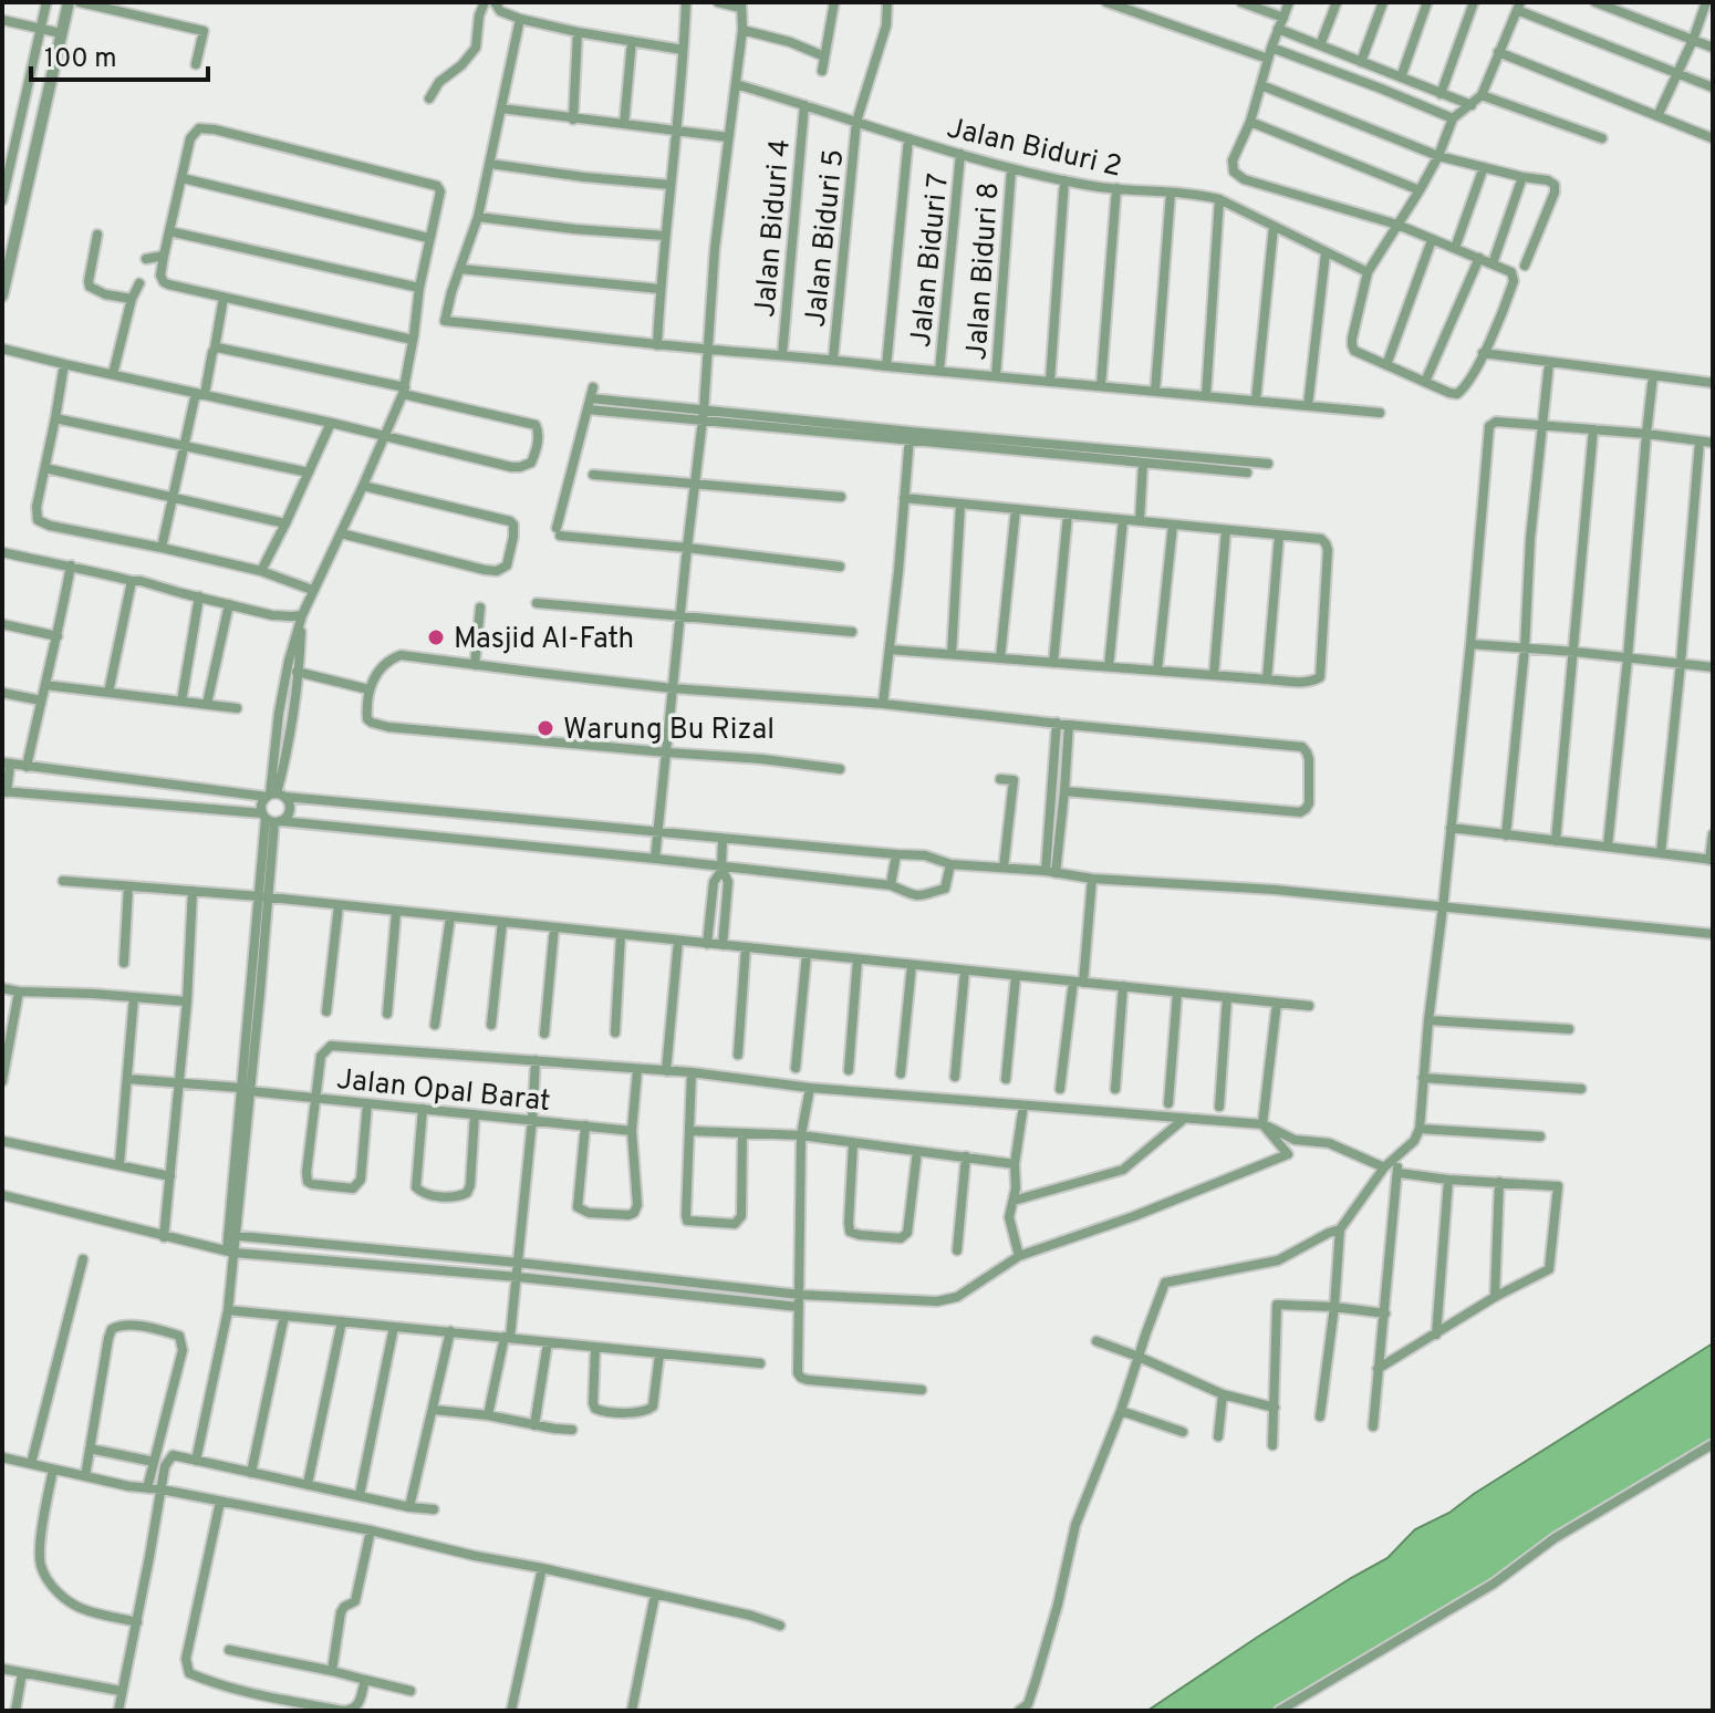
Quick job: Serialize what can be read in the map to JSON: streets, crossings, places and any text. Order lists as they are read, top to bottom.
{
  "streets": {
    "street": [
      "Jalan Biduri 2",
      "Jalan Biduri 4",
      "Jalan Biduri 5",
      "Jalan Biduri 7",
      "Jalan Biduri 8",
      "Jalan Opal Barat"
    ]
  },
  "crossings": [
    ["Jalan Biduri 2", "Jalan Biduri 4"],
    ["Jalan Biduri 2", "Jalan Biduri 5"],
    ["Jalan Biduri 2", "Jalan Biduri 7"],
    ["Jalan Biduri 2", "Jalan Biduri 8"]
  ],
  "places": ["Masjid Al-Fath", "Warung Bu Rizal"],
  "scale_bar": "100 m"
}
